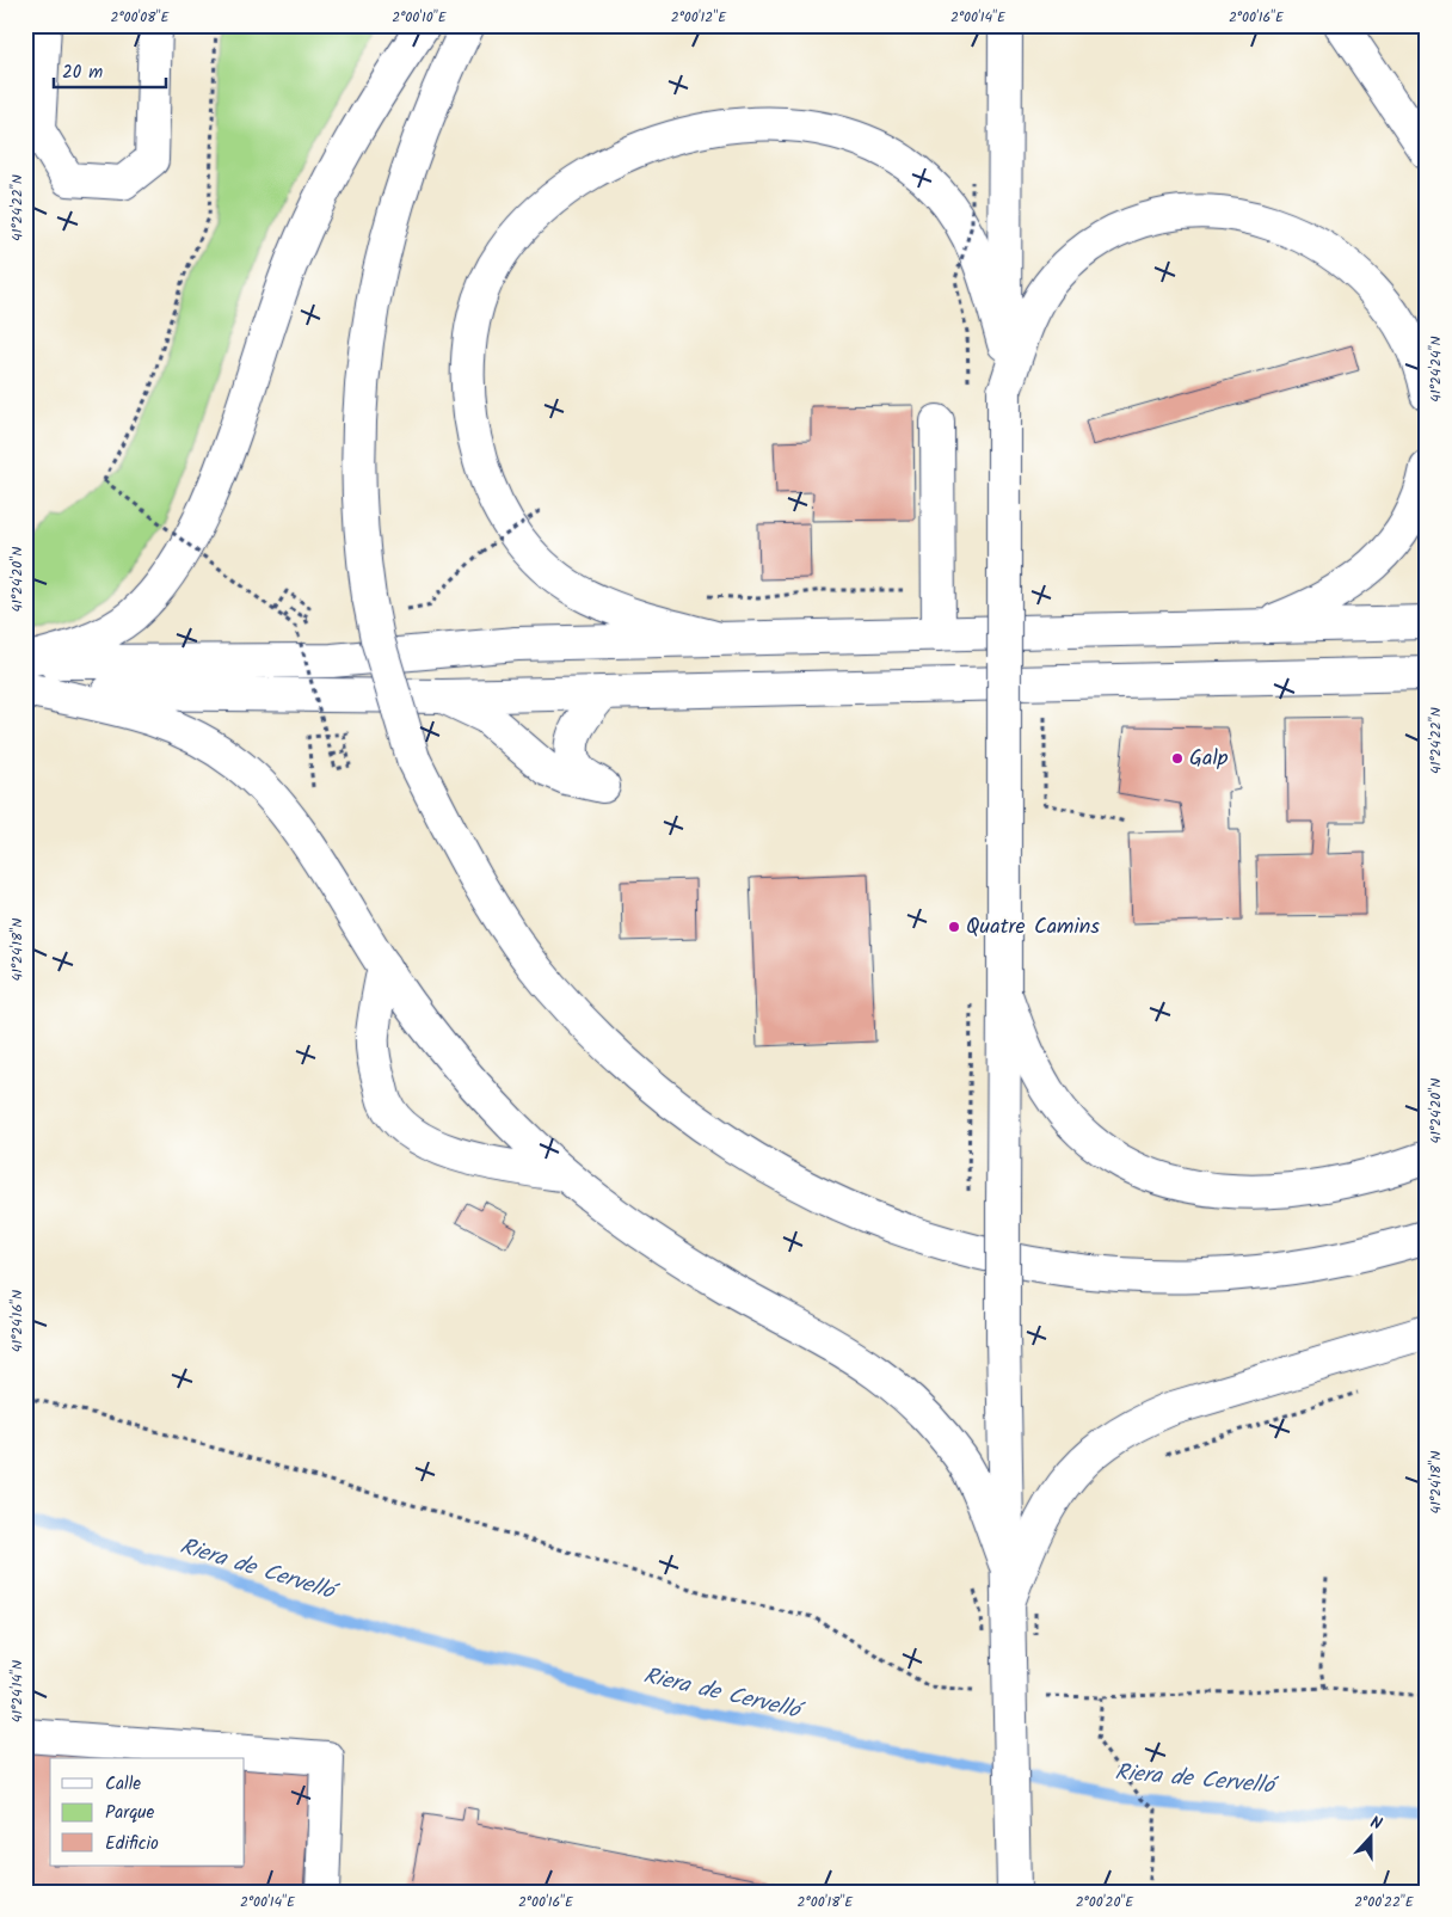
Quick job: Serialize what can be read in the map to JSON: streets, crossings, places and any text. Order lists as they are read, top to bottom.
{
  "water": ["Riera de Cervelló"],
  "places": ["Galp", "Quatre Camins"],
  "legend": ["Calle", "Parque", "Edificio"],
  "scale_bar": "20 m",
  "north": "top",
  "coordinates": [
    "2°00'08\"E",
    "2°00'10\"E",
    "2°00'12\"E",
    "2°00'14\"E",
    "2°00'16\"E",
    "41°24'22\"N",
    "41°24'24\"N",
    "41°24'20\"N",
    "41°24'18\"N",
    "41°24'16\"N",
    "41°24'14\"N",
    "2°00'18\"E",
    "2°00'20\"E",
    "2°00'22\"E"
  ]
}
